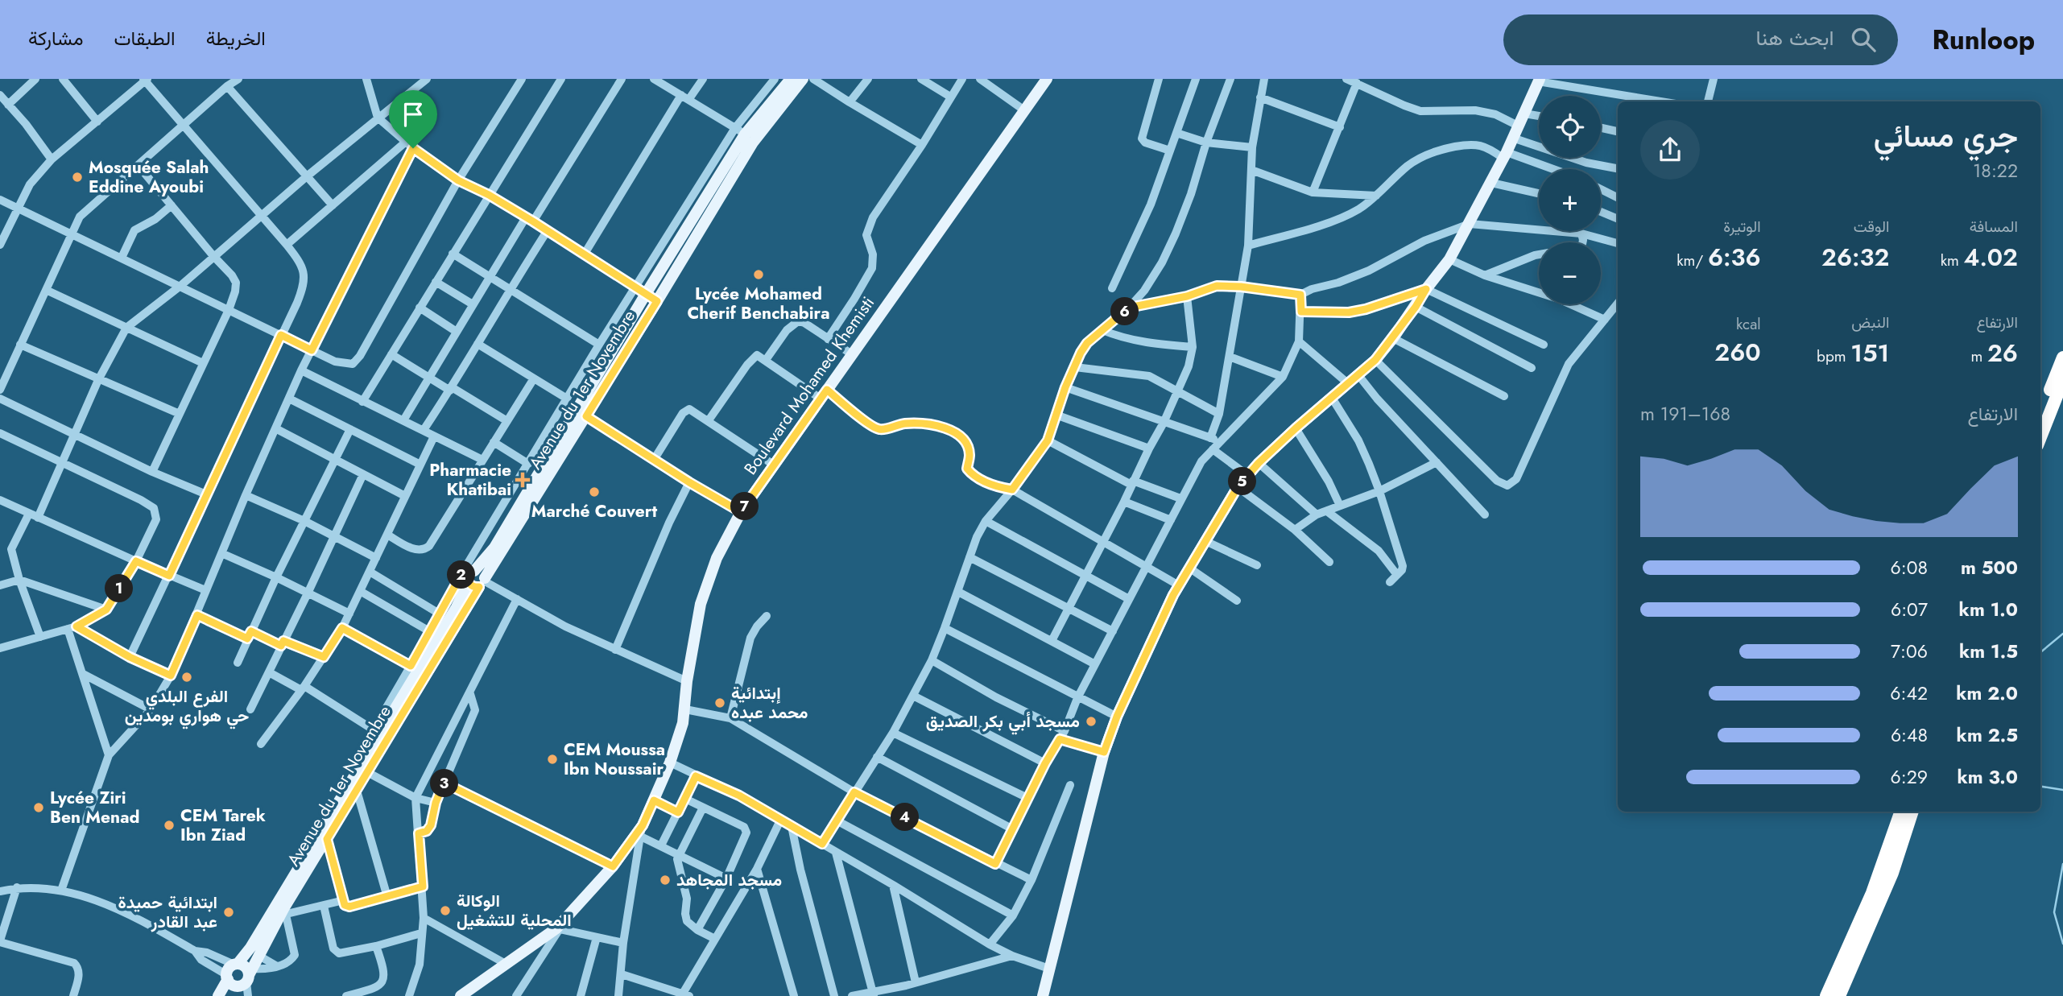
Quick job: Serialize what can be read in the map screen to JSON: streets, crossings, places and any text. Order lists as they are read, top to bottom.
{
  "streets": {
    "main road": ["Boulevard Mohamed Khemisti", "Avenue du 1er Novembre"]
  },
  "places": {
    "other": [
      "Mosquée Salah Eddine Ayoubi",
      "Lycée Mohamed Cherif Benchabira",
      "Marché Couvert",
      "الفرع البلدي حي هواري بومدين",
      "إبتدائية محمد عبده",
      "مسجد أبي بكر الصديق",
      "CEM Moussa Ibn Noussair",
      "Lycée Ziri Ben Menad",
      "CEM Tarek Ibn Ziad",
      "مسجد المجاهد",
      "الوكالة المحلية للتشغيل",
      "ابتدائية حميدة عبد القادر"
    ],
    "health": ["Pharmacie Khatibai"]
  },
  "page": {
    "header": "Runloop",
    "search": "ابحث هنا",
    "nav": ["الخريطة", "الطبقات", "مشاركة"],
    "map_buttons": ["+", "−"],
    "heading": ["جري مسائي", "18:22"],
    "stats": [
      ["المسافة", "4.02 km"],
      ["الوقت", "26:32"],
      ["الوتيرة", "6:36 /km"],
      ["الارتفاع", "26 m"],
      ["النبض", "151 bpm"],
      ["kcal", "260"]
    ],
    "pins": [
      "6",
      "5",
      "7",
      "2",
      "1",
      "3",
      "4"
    ],
    "chart": ["الارتفاع", "168–191 m"],
    "list": [
      {
        "name": "500 m",
        "note": "6:08"
      },
      {
        "name": "1.0 km",
        "note": "6:07"
      },
      {
        "name": "1.5 km",
        "note": "7:06"
      },
      {
        "name": "2.0 km",
        "note": "6:42"
      },
      {
        "name": "2.5 km",
        "note": "6:48"
      },
      {
        "name": "3.0 km",
        "note": "6:29"
      }
    ]
  }
}
